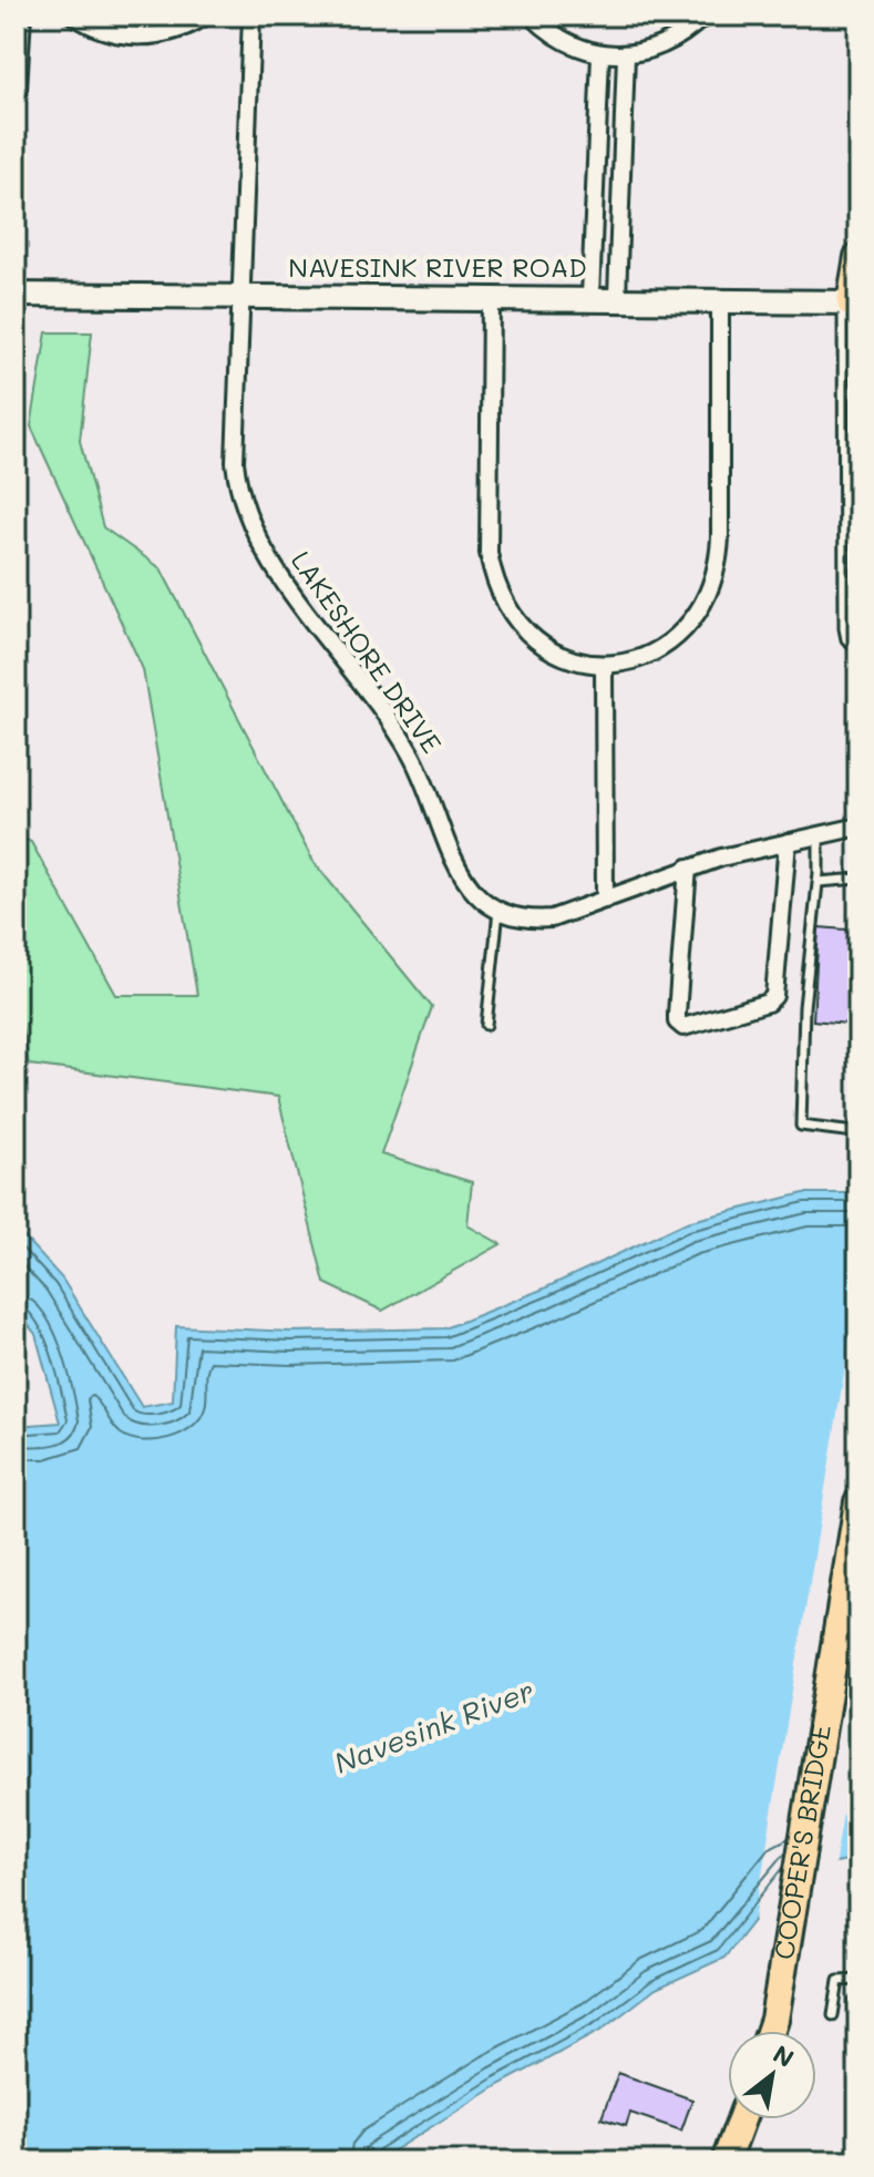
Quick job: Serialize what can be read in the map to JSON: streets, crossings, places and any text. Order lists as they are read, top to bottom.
{
  "streets": {
    "highway": ["COOPER'S BRIDGE"],
    "main road": ["NAVESINK RIVER ROAD"],
    "street": ["LAKESHORE DRIVE"]
  },
  "crossings": [
    ["NAVESINK RIVER ROAD", "LAKESHORE DRIVE"]
  ],
  "water": ["Navesink River"],
  "north": "top right"
}
